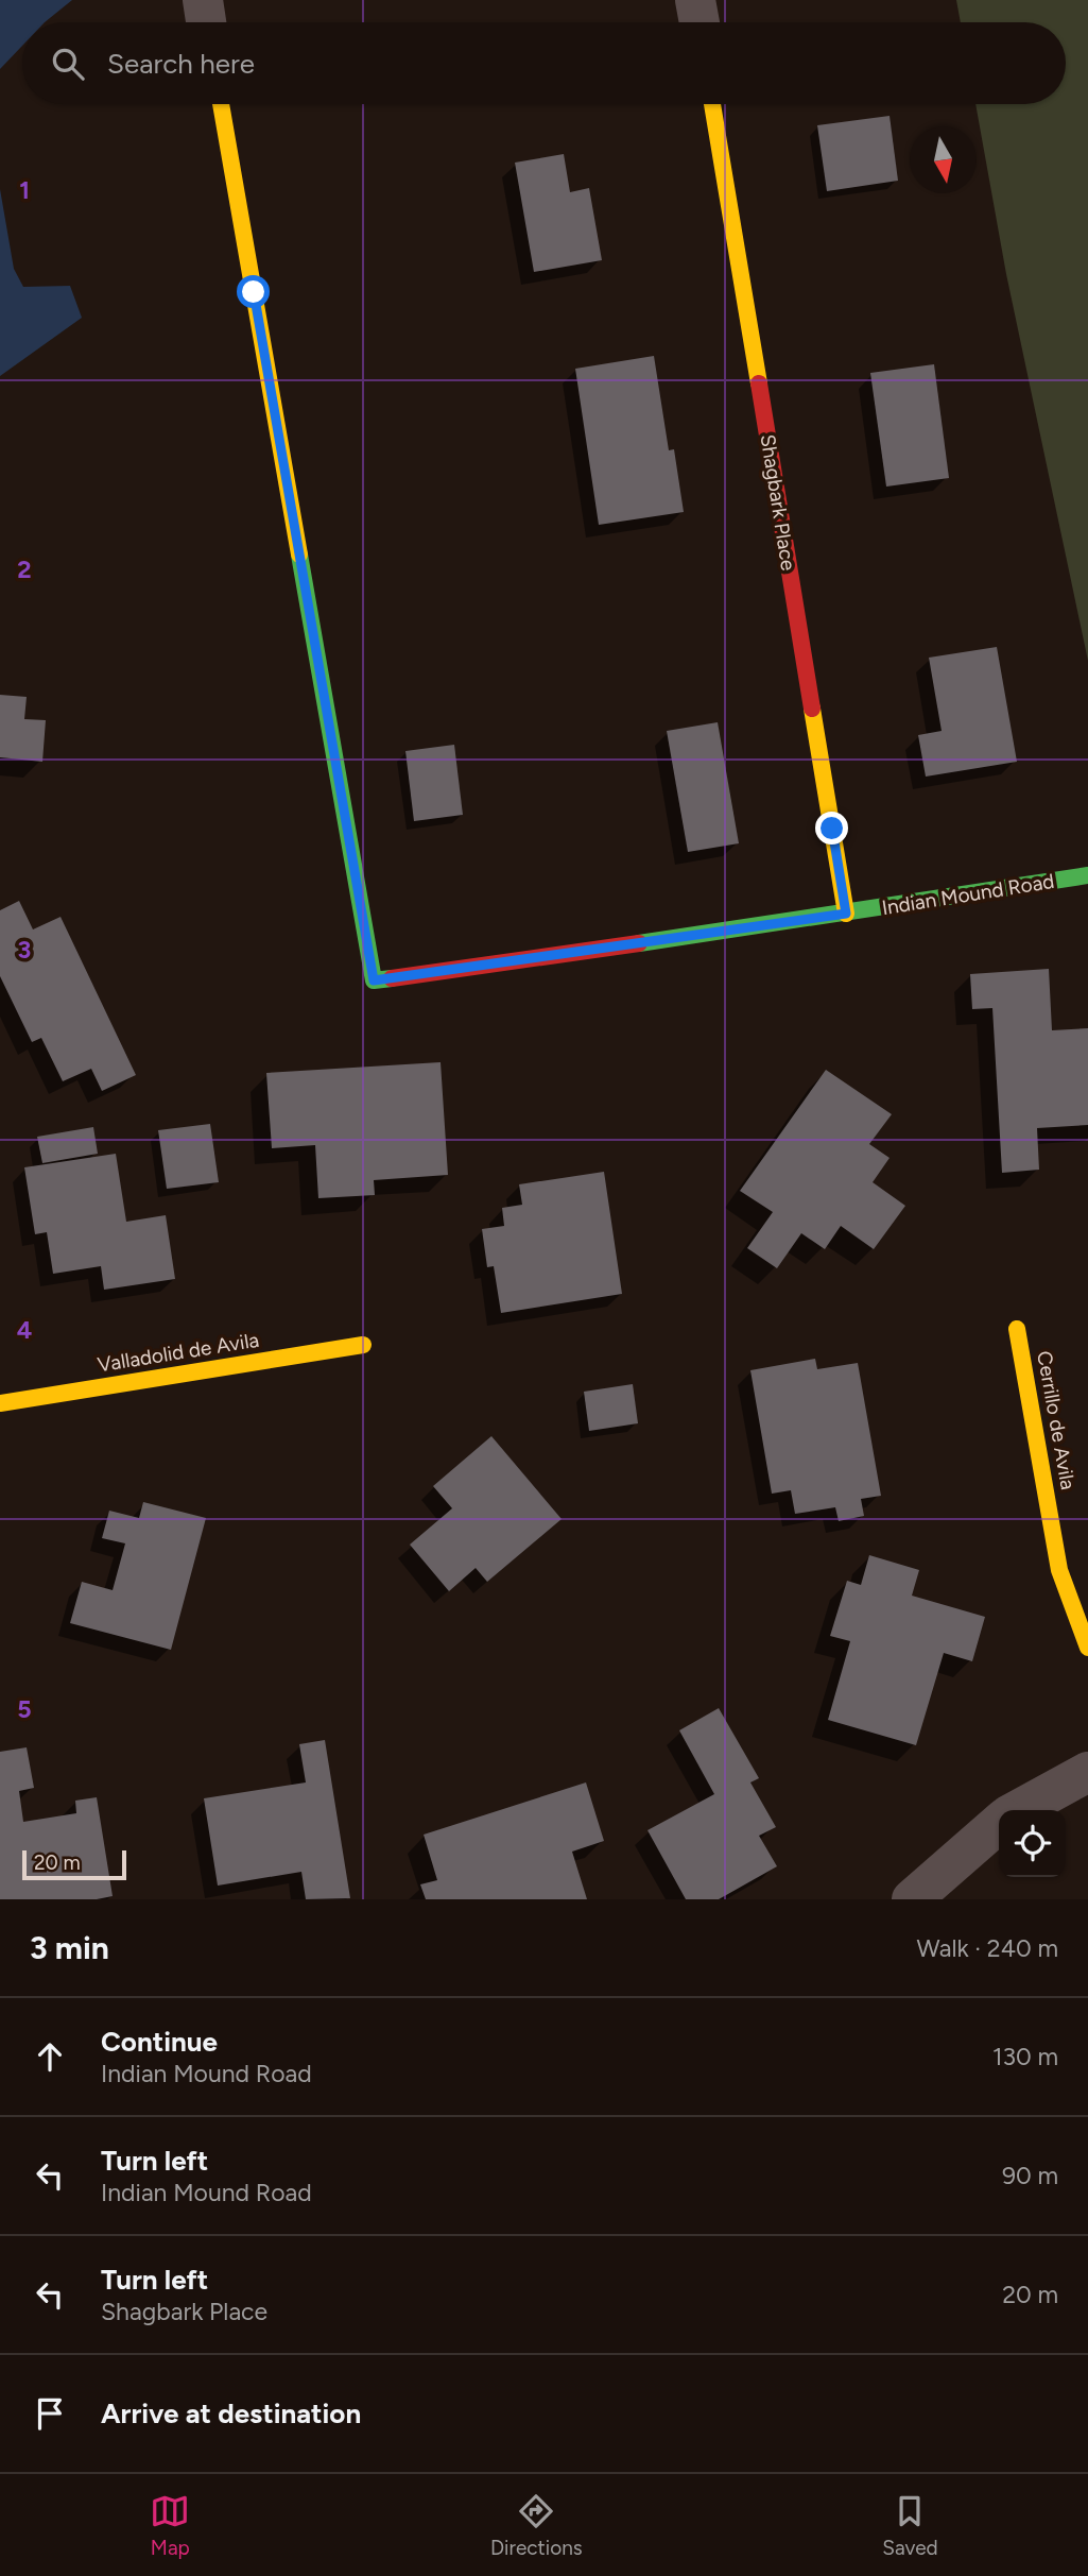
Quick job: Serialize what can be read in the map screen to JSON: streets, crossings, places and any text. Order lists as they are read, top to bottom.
{
  "streets": {
    "street": [
      "Shagbark Place",
      "Indian Mound Road",
      "Valladolid de Avila",
      "Cerrillo de Avila"
    ]
  },
  "crossings": [
    ["Shagbark Place", "Indian Mound Road"]
  ],
  "scale_bar": "20 m",
  "north": "bottom",
  "page": {
    "search": "Search here",
    "scale": "20 m",
    "heading": ["3 min", "Walk · 240 m"],
    "list": [
      ["Continue", "Indian Mound Road", "130 m"],
      ["Turn left", "Indian Mound Road", "90 m"],
      ["Turn left", "Shagbark Place", "20 m"],
      "Arrive at destination"
    ],
    "nav": ["Map", "Directions", "Saved"]
  },
  "grid": {
    "rows": [
      "1",
      "2",
      "3",
      "4",
      "5"
    ]
  }
}
